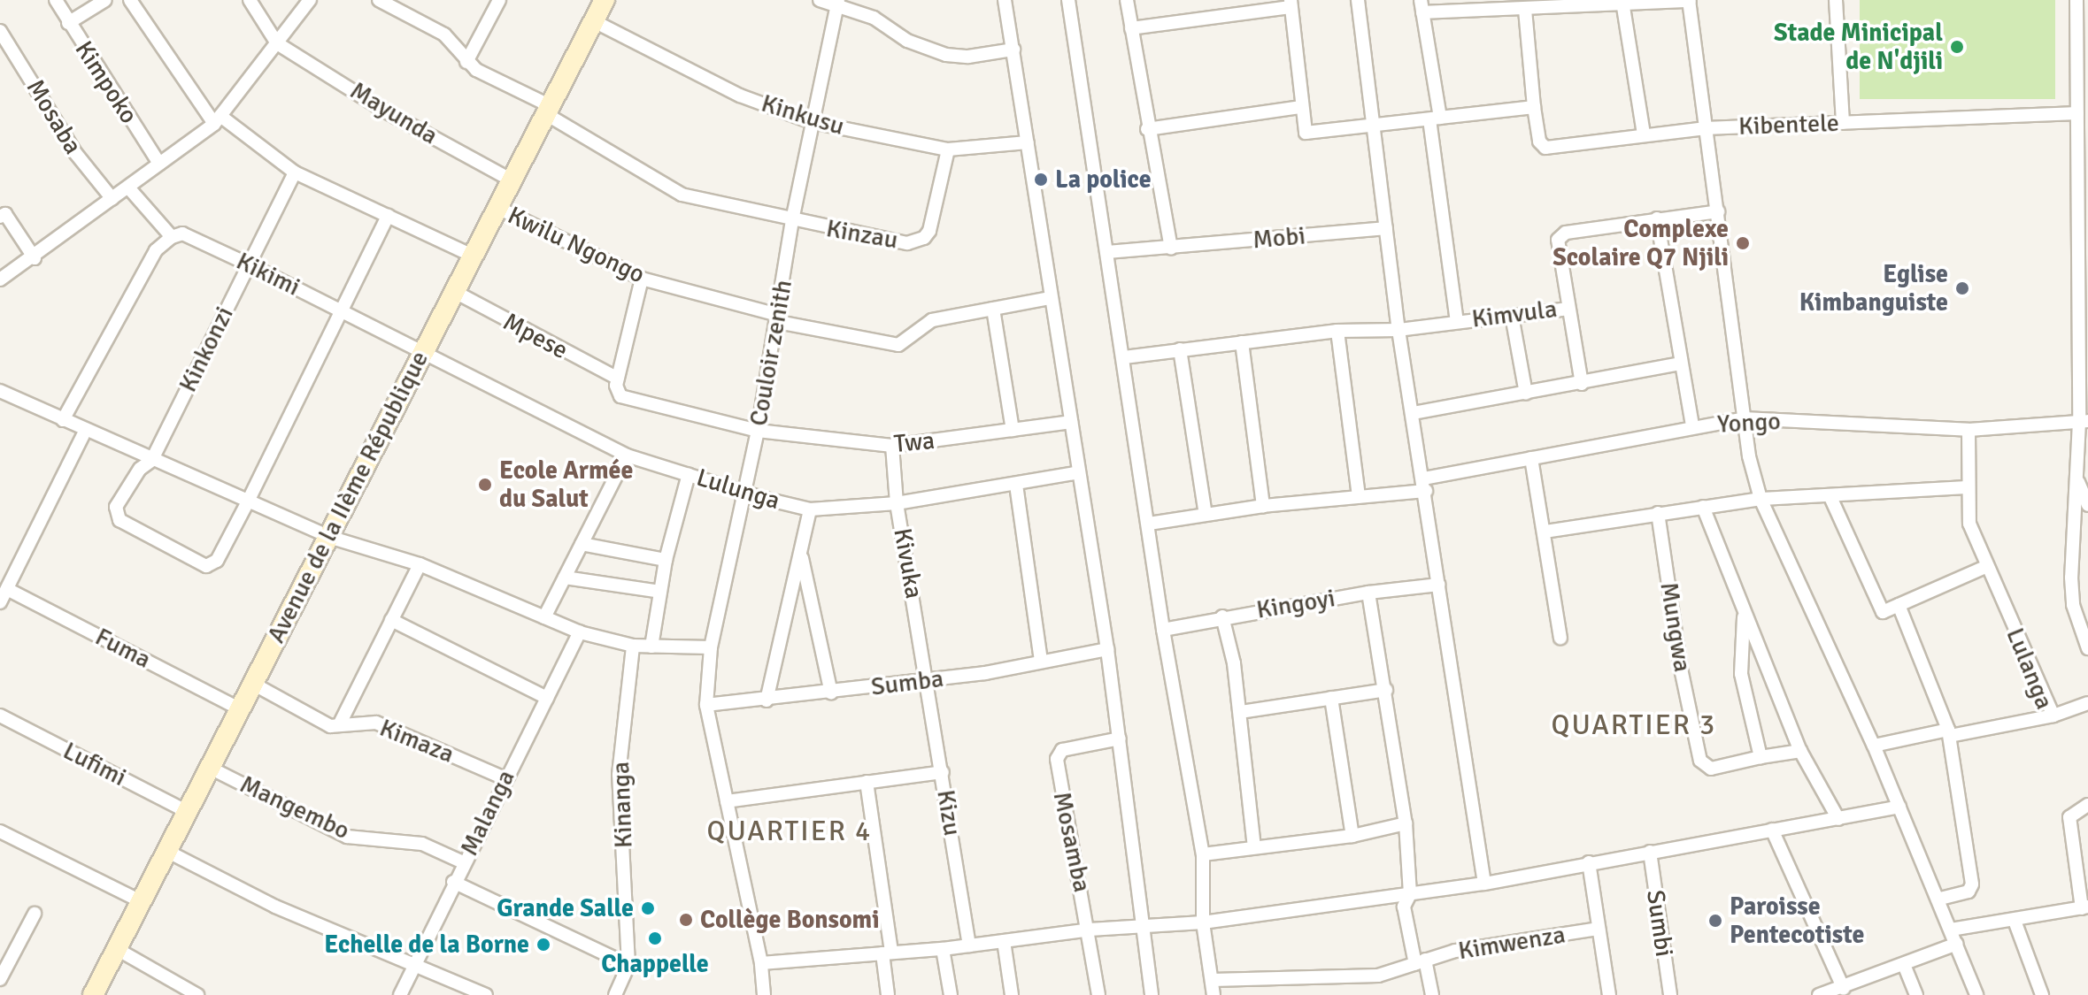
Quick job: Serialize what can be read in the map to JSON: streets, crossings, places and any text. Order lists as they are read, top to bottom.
{
  "streets": {
    "street": [
      "Kimpoko",
      "Mayunda",
      "Kinkusu",
      "Mosaba",
      "Kibentele",
      "Kinzau",
      "Mobi",
      "Kwilu Ngongo",
      "Kikimi",
      "Kimvula",
      "Mpese",
      "Kinkonzi",
      "Couloir zenith",
      "Yongo",
      "Twa",
      "Lulunga",
      "Avenue de la IIème République",
      "Kivuka",
      "Kingoyi",
      "Mungwa",
      "Fuma",
      "Lulanga",
      "Sumba",
      "Kimaza",
      "Lufimi",
      "Kinanga",
      "Mangembo",
      "Malanga",
      "Kizu",
      "Mosamba",
      "Sumbi",
      "Kimwenza"
    ]
  },
  "crossings": [
    ["Mayunda", "Avenue de la IIème République"],
    ["Kinkusu", "Kinzau"],
    ["Kinkusu", "Couloir zenith"],
    ["Kinkusu", "Avenue de la IIème République"],
    ["Kinzau", "Couloir zenith"],
    ["Kwilu Ngongo", "Couloir zenith"],
    ["Kwilu Ngongo", "Avenue de la IIème République"],
    ["Kikimi", "Kinkonzi"],
    ["Kikimi", "Lulunga"],
    ["Kikimi", "Avenue de la IIème République"],
    ["Mpese", "Couloir zenith"],
    ["Mpese", "Twa"],
    ["Mpese", "Avenue de la IIème République"],
    ["Couloir zenith", "Twa"],
    ["Couloir zenith", "Lulunga"],
    ["Couloir zenith", "Sumba"],
    ["Yongo", "Lulanga"],
    ["Twa", "Kivuka"],
    ["Lulunga", "Avenue de la IIème République"],
    ["Lulunga", "Kivuka"],
    ["Avenue de la IIème République", "Fuma"],
    ["Avenue de la IIème République", "Kimaza"],
    ["Avenue de la IIème République", "Lufimi"],
    ["Avenue de la IIème République", "Mangembo"],
    ["Kivuka", "Sumba"],
    ["Kivuka", "Kizu"],
    ["Kingoyi", "Kimwenza"],
    ["Sumba", "Kizu"],
    ["Kimaza", "Malanga"],
    ["Mangembo", "Malanga"]
  ],
  "districts": ["QUARTIER 3", "QUARTIER 4"],
  "places": [
    "Stade Minicipal de N'djili",
    "La police",
    "Complexe Scolaire Q7 Njili",
    "Eglise Kimbanguiste",
    "Ecole Armée du Salut",
    "Grande Salle",
    "Collège Bonsomi",
    "Paroisse Pentecotiste",
    "Chappelle",
    "Echelle de la Borne"
  ]
}
